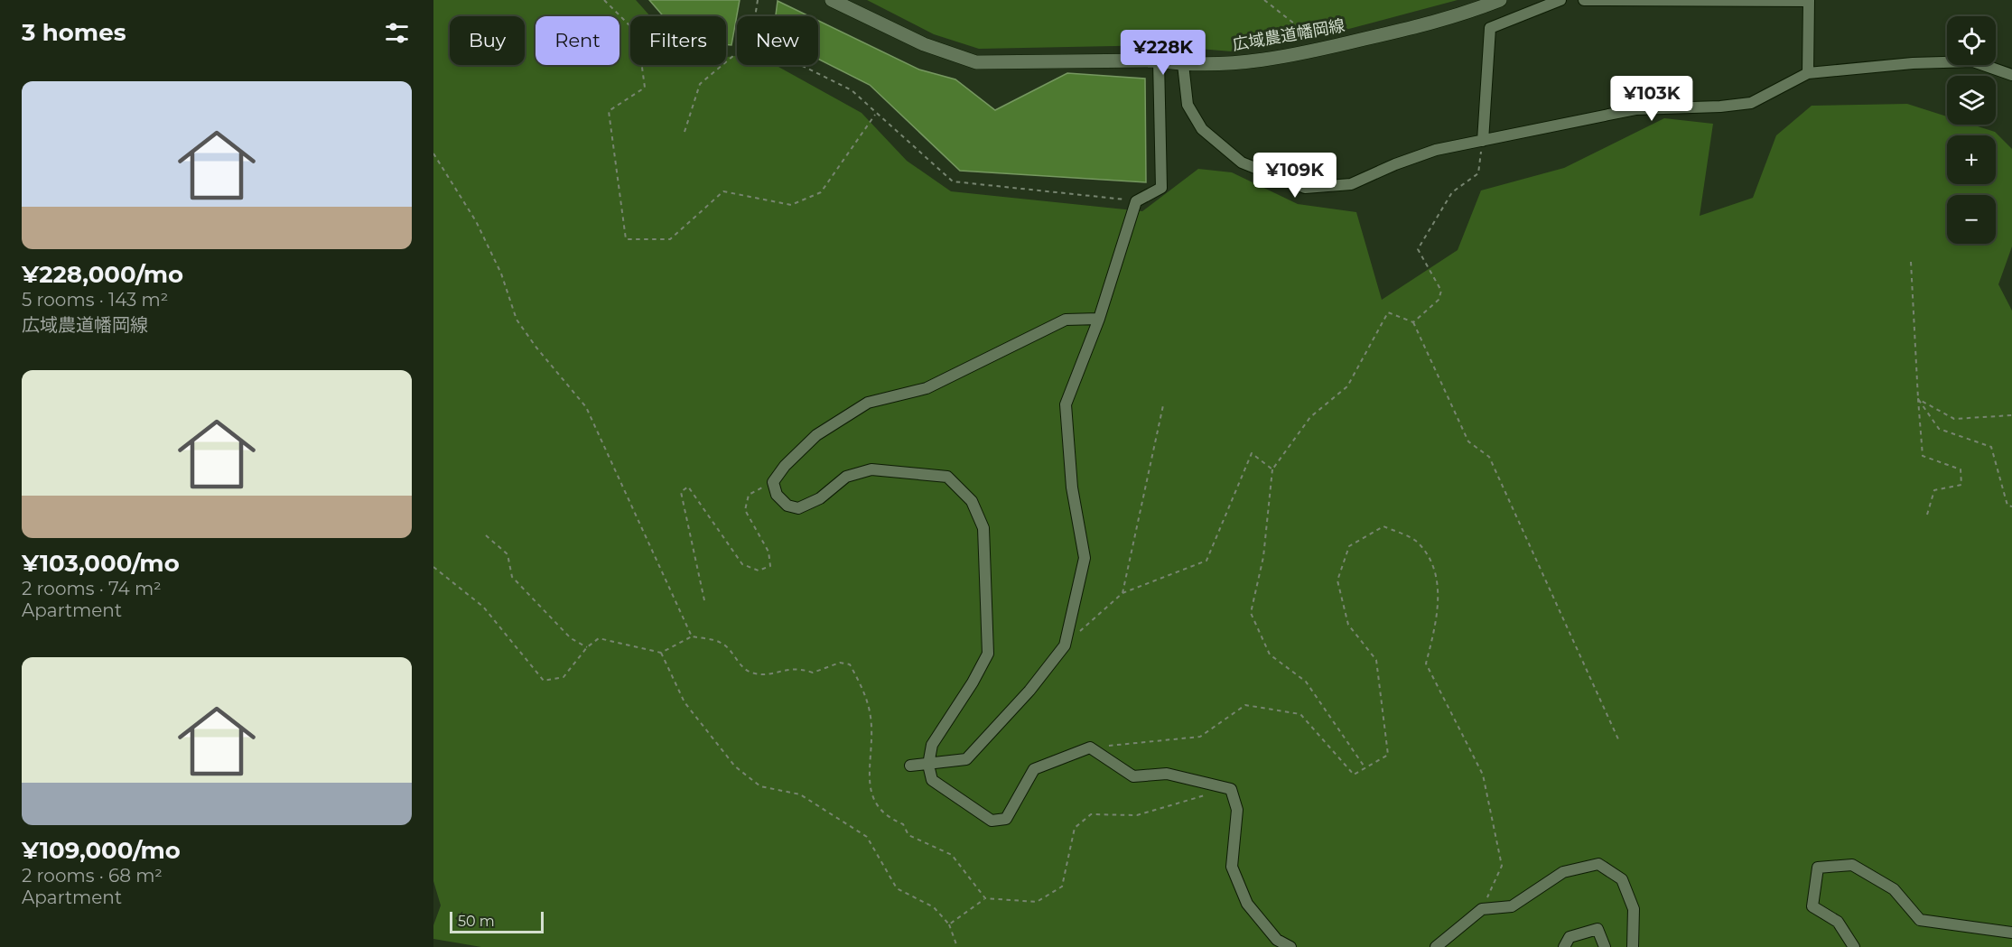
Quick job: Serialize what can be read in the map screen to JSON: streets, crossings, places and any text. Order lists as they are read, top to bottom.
{
  "streets": {
    "street": ["広域農道幡岡線"]
  },
  "scale_bar": "50 m",
  "page": {
    "heading": "3 homes",
    "map_buttons": ["+", "−"],
    "chip": [
      "Buy",
      "Rent",
      "Filters",
      "New"
    ],
    "price": ["¥228K", "¥103K", "¥109K"],
    "list": [
      {
        "name": "¥228,000/mo",
        "note": "5 rooms · 143 m² · 広域農道幡岡線"
      },
      {
        "name": "¥103,000/mo",
        "note": "2 rooms · 74 m² · Apartment"
      },
      {
        "name": "¥109,000/mo",
        "note": "2 rooms · 68 m² · Apartment"
      }
    ],
    "scale": "50 m"
  }
}
